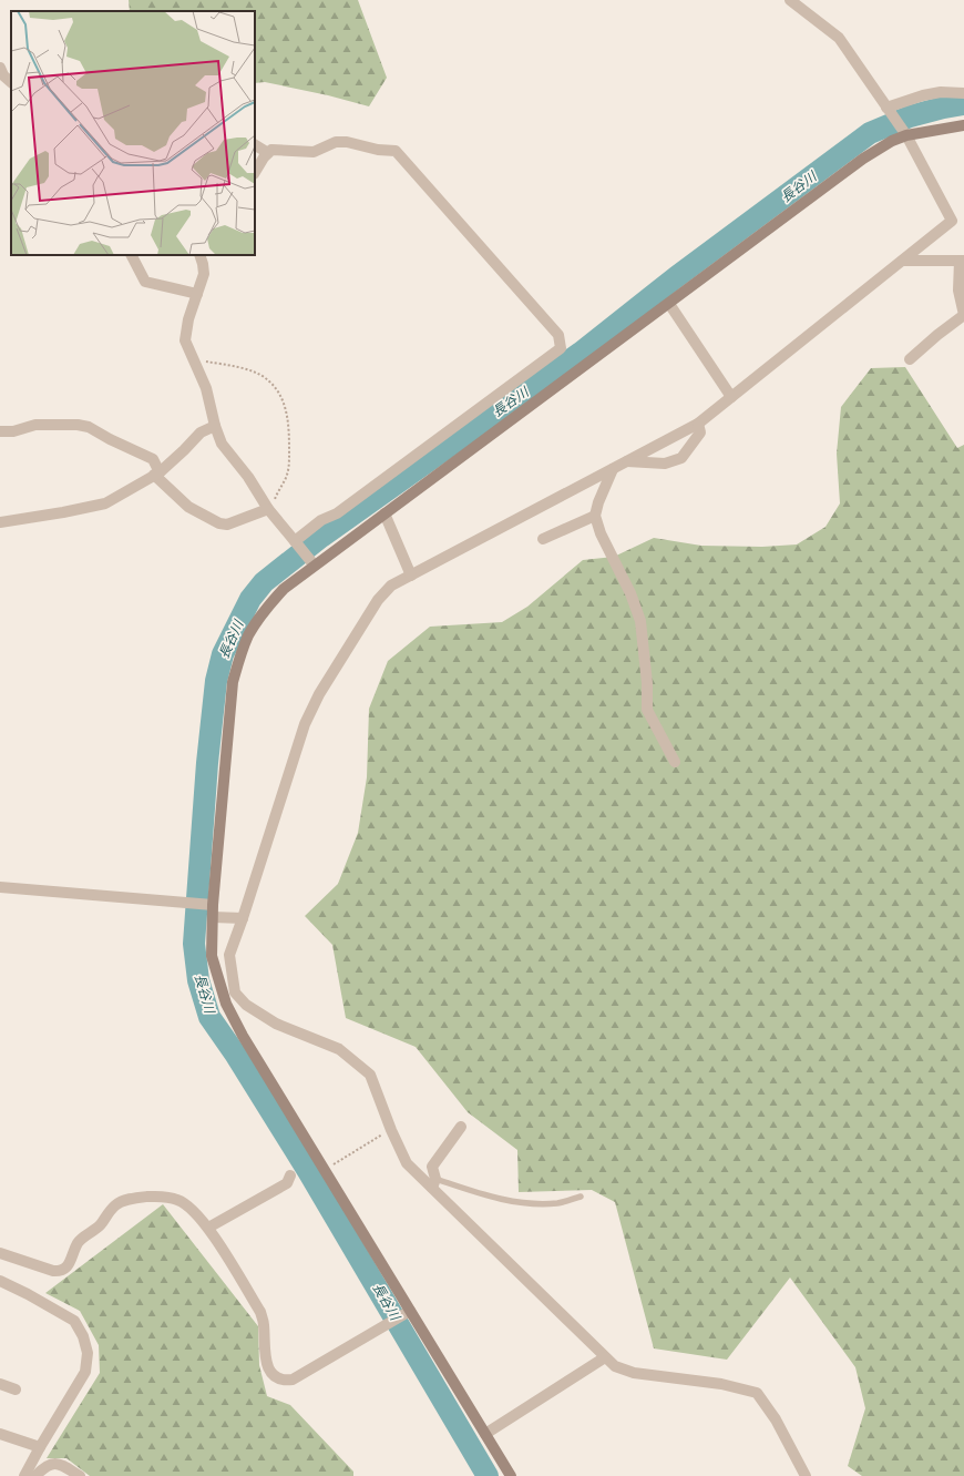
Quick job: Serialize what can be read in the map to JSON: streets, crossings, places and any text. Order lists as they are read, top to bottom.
{
  "water": ["長谷川"]
}
